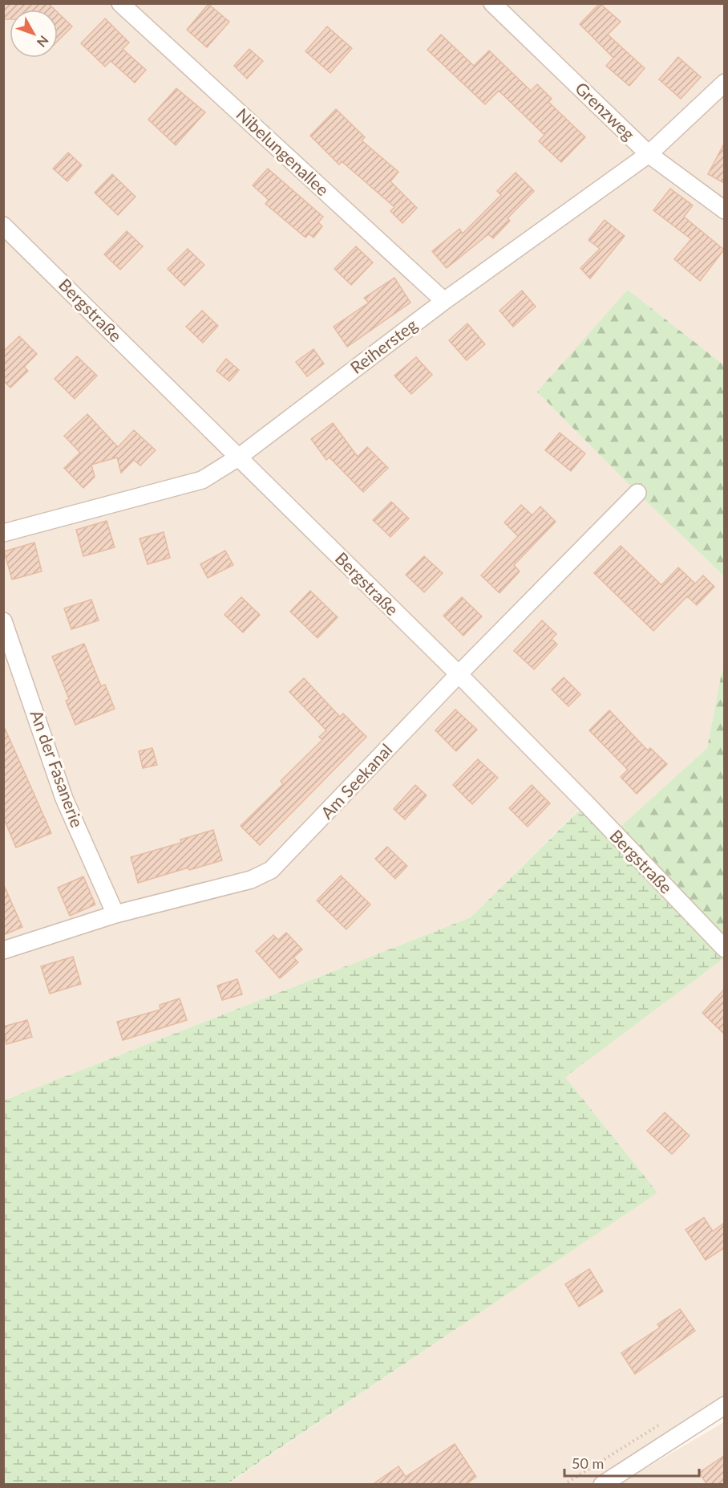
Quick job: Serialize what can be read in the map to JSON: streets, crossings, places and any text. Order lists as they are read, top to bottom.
{
  "streets": {
    "street": [
      "Grenzweg",
      "Nibelungenallee",
      "Bergstraße",
      "Reihersteg",
      "An der Fasanerie",
      "Am Seekanal"
    ]
  },
  "crossings": [
    ["Grenzweg", "Reihersteg"],
    ["Nibelungenallee", "Reihersteg"],
    ["Bergstraße", "Reihersteg"],
    ["Bergstraße", "Am Seekanal"],
    ["An der Fasanerie", "Am Seekanal"]
  ],
  "scale_bar": "50 m",
  "north": "bottom right"
}
